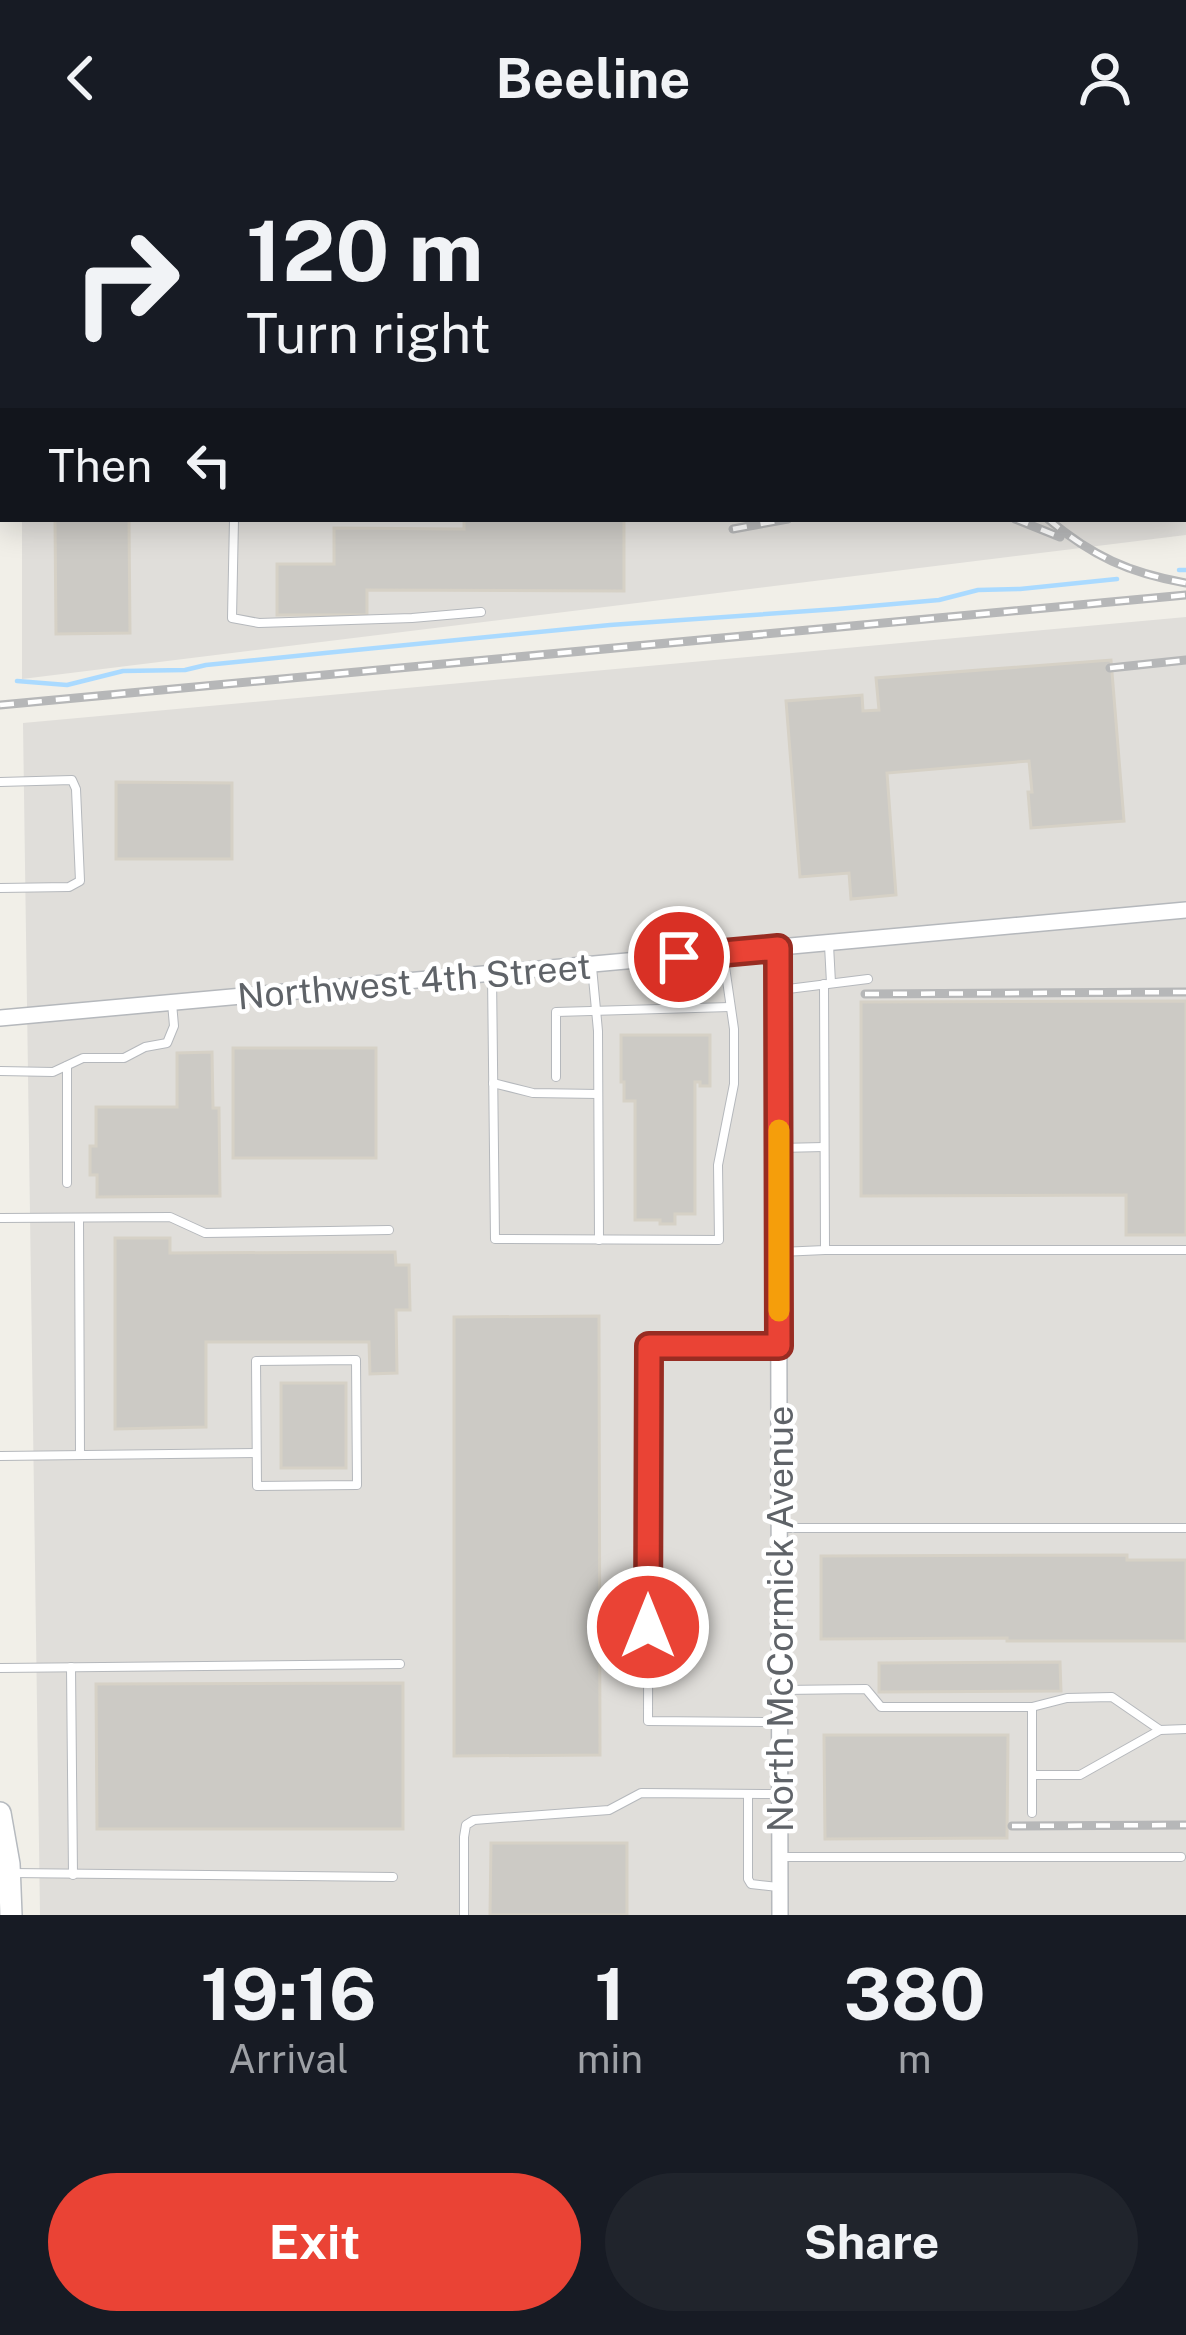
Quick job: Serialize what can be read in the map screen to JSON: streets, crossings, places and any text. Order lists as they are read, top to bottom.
{
  "streets": {
    "street": ["Northwest 4th Street", "North McCormick Avenue"]
  },
  "crossings": [
    ["Northwest 4th Street", "North McCormick Avenue"]
  ],
  "page": {
    "header": "Beeline",
    "turn": ["120 m", "Turn right"],
    "then": "Then",
    "eta": [
      "19:16",
      "Arrival",
      "1",
      "min",
      "380",
      "m"
    ],
    "buttons": ["Exit", "Share"]
  }
}
